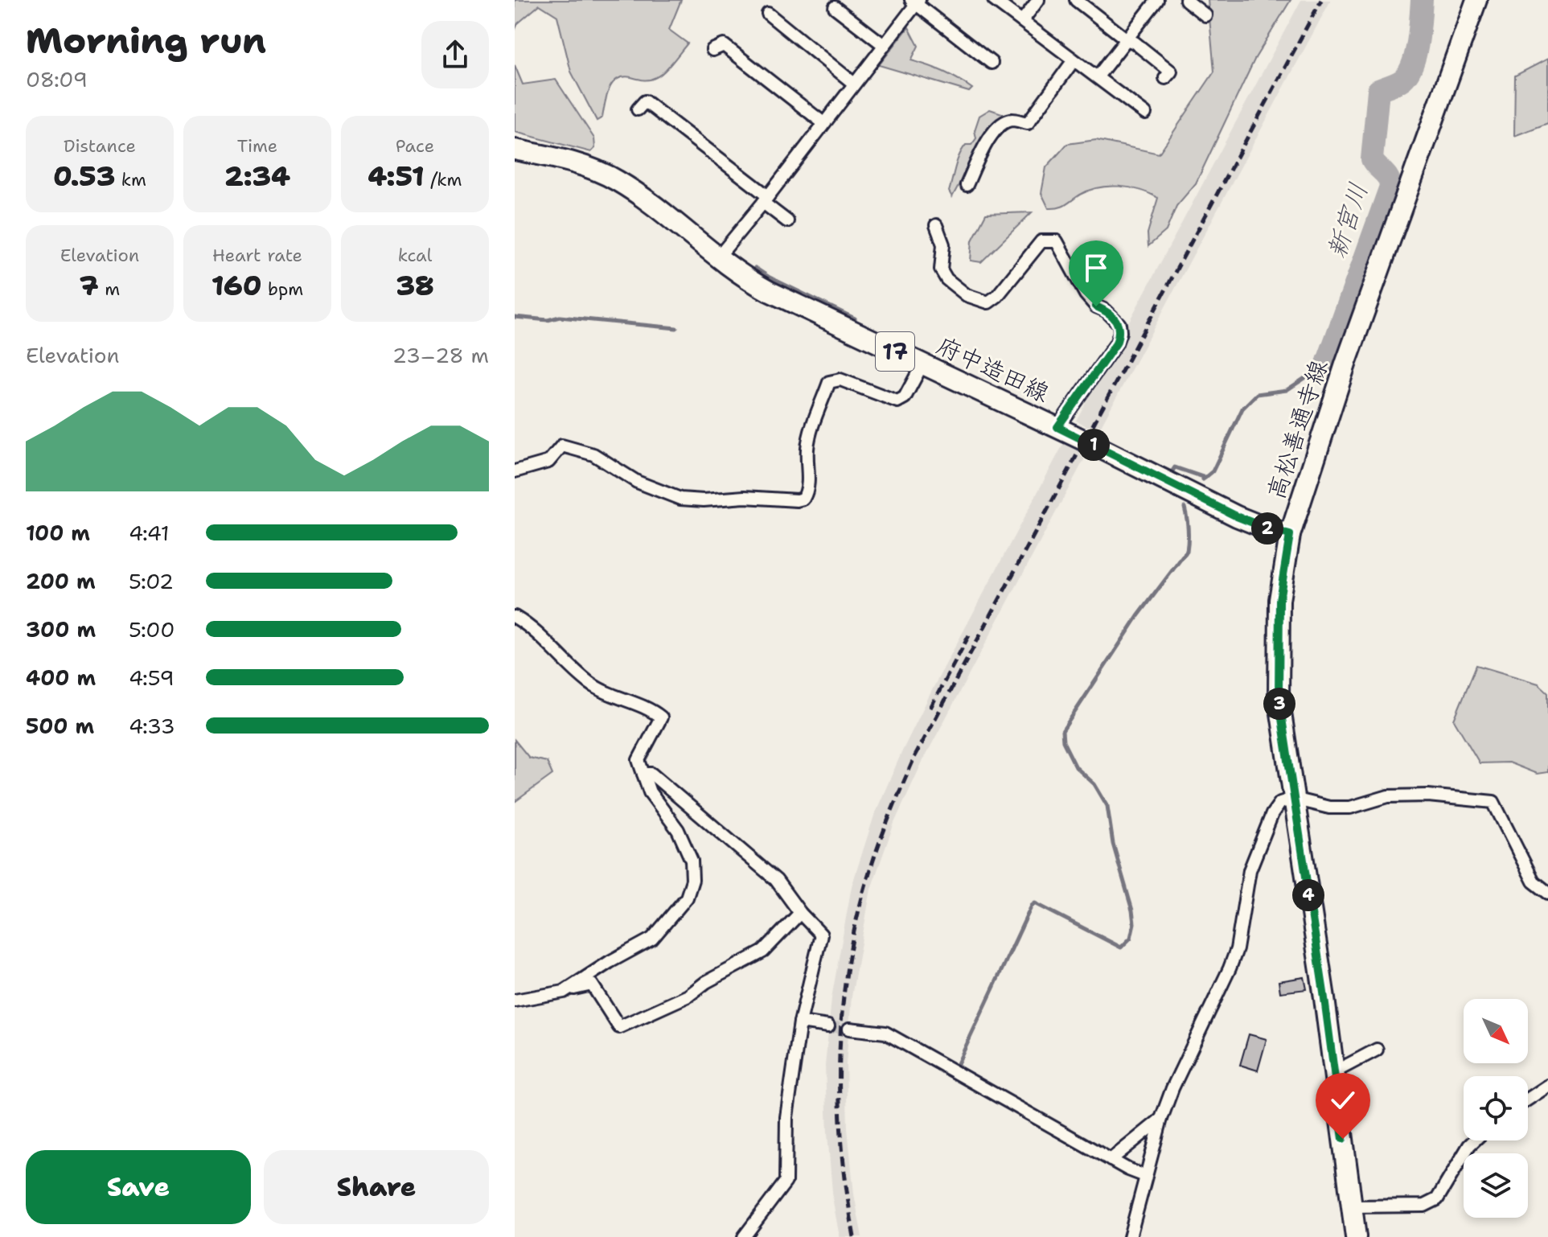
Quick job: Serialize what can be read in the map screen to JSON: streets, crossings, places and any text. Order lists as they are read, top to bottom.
{
  "streets": {
    "main road": ["17", "府中造田線", "高松善通寺線"]
  },
  "crossings": [
    ["府中造田線", "高松善通寺線"]
  ],
  "water": ["新宮川"],
  "north": "bottom right",
  "page": {
    "heading": ["Morning run", "08:09"],
    "stats": [
      ["Distance", "0.53 km"],
      ["Time", "2:34"],
      ["Pace", "4:51 /km"],
      ["Elevation", "7 m"],
      ["Heart rate", "160 bpm"],
      ["kcal", "38"]
    ],
    "chart": ["Elevation", "23–28 m"],
    "pins": [
      "1",
      "2",
      "3",
      "4"
    ],
    "list": [
      {
        "name": "100 m",
        "note": "4:41"
      },
      {
        "name": "200 m",
        "note": "5:02"
      },
      {
        "name": "300 m",
        "note": "5:00"
      },
      {
        "name": "400 m",
        "note": "4:59"
      },
      {
        "name": "500 m",
        "note": "4:33"
      }
    ],
    "buttons": ["Save", "Share"]
  }
}
